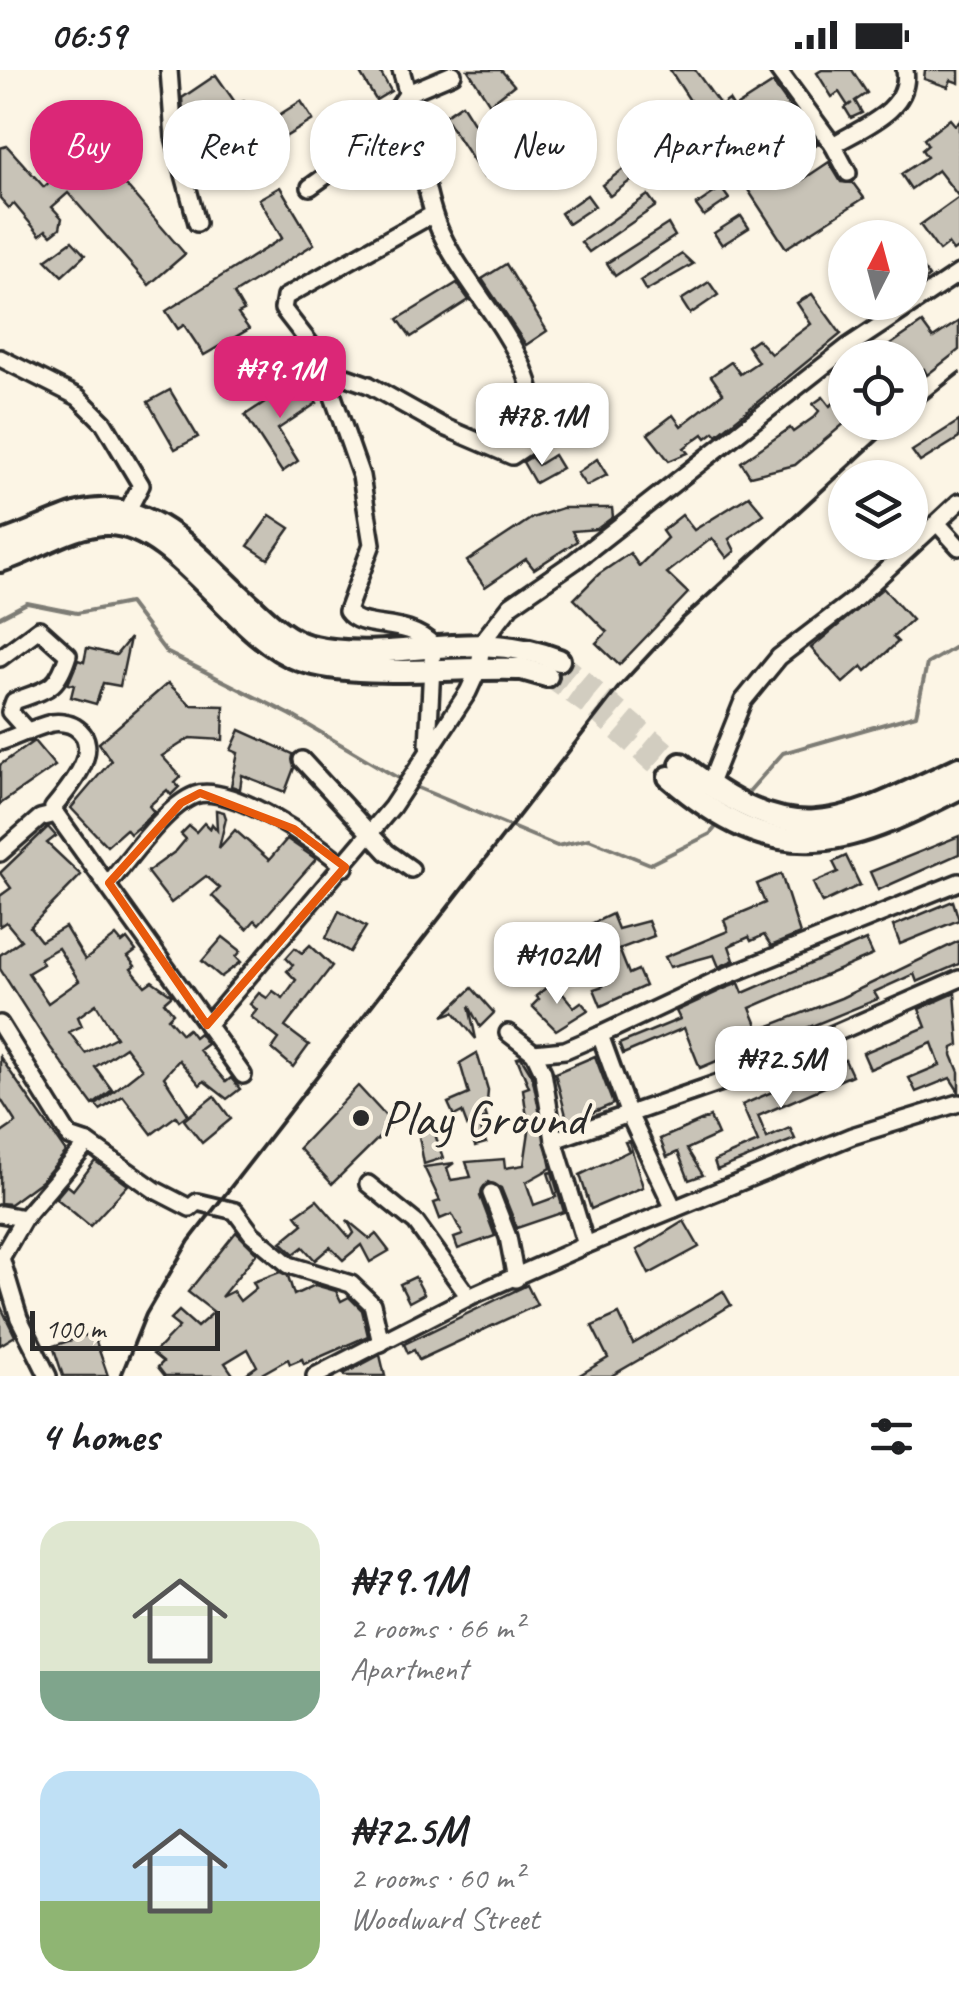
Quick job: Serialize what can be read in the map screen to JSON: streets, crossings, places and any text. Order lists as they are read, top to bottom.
{
  "places": ["Play Ground"],
  "scale_bar": "100 m",
  "north": "top",
  "page": {
    "status": "06:59",
    "chip": [
      "Buy",
      "Rent",
      "Filters",
      "New",
      "Apartment"
    ],
    "price": [
      "₦79.1M",
      "₦78.1M",
      "₦102M",
      "₦72.5M"
    ],
    "scale": "100 m",
    "heading": "4 homes",
    "list": [
      {
        "name": "₦79.1M",
        "note": "2 rooms · 66 m² · Apartment"
      },
      {
        "name": "₦72.5M",
        "note": "2 rooms · 60 m² · Woodward Street"
      }
    ]
  }
}
